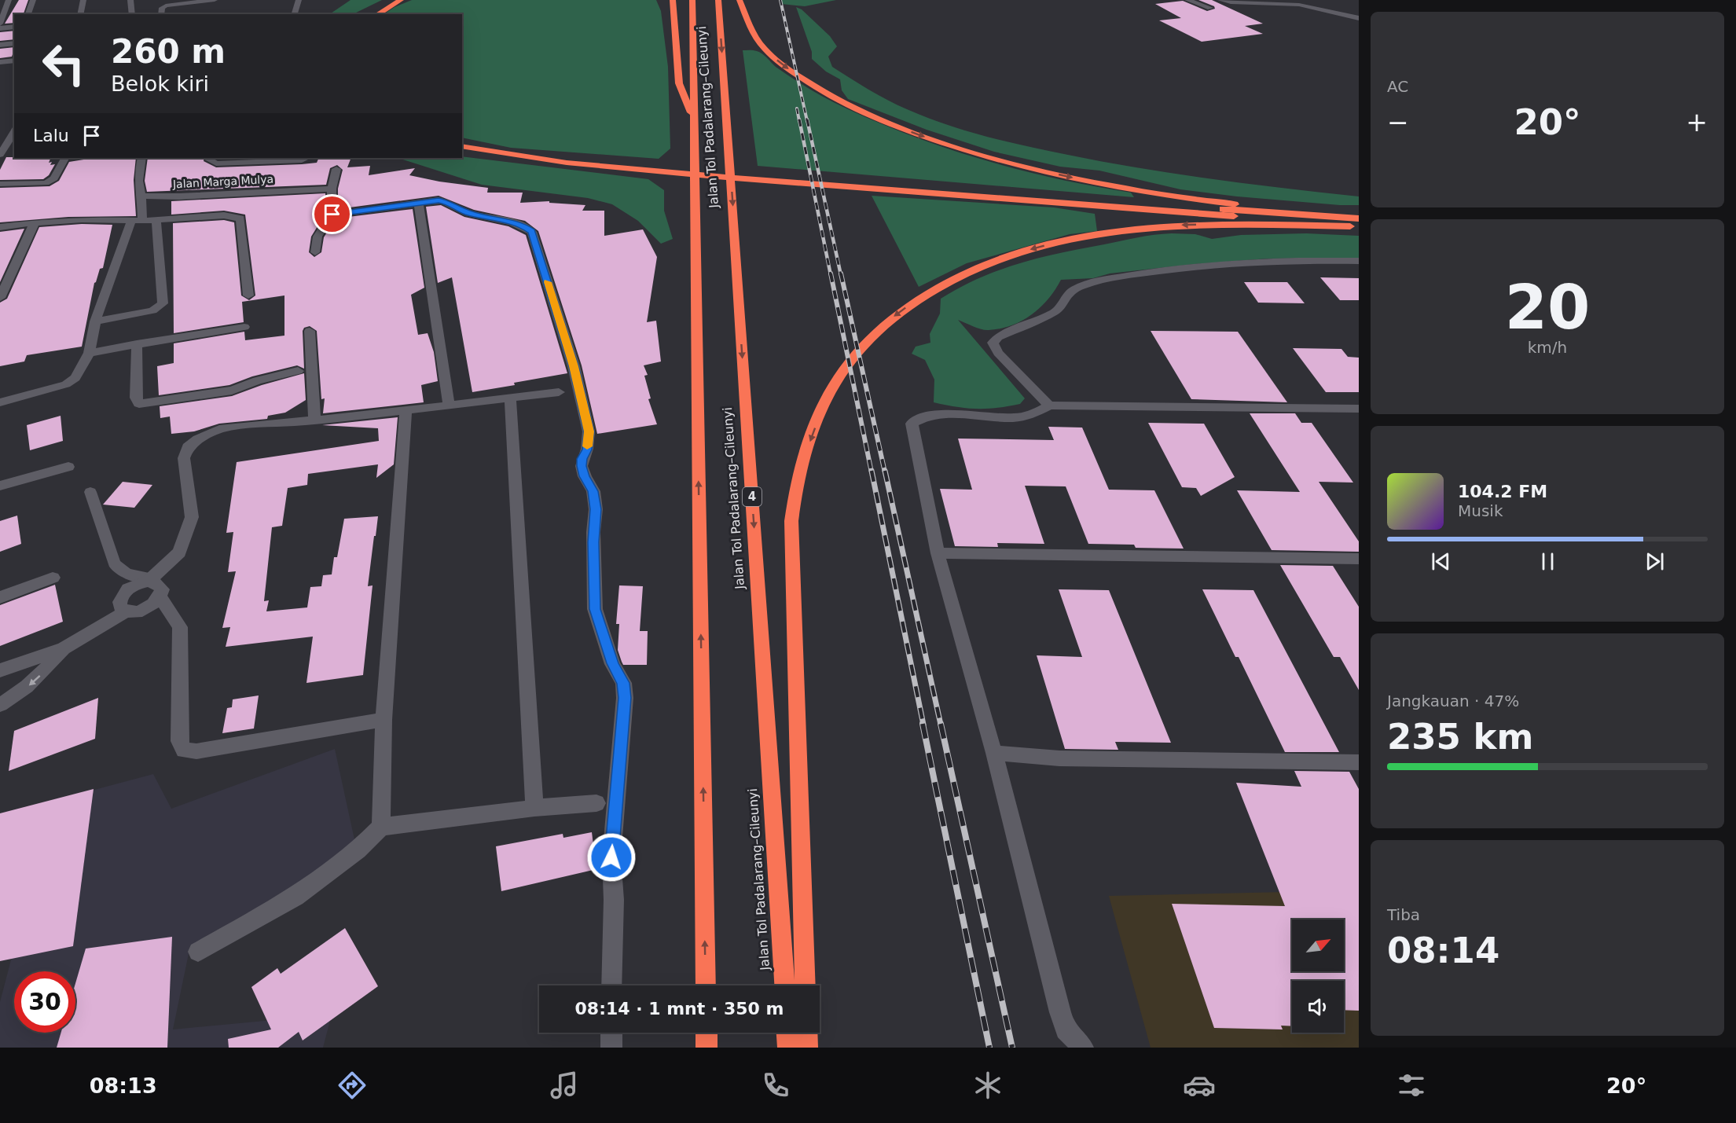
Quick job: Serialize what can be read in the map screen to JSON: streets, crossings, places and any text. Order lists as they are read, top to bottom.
{
  "streets": {
    "highway": ["Jalan Tol Padalarang–Cileunyi", "4"],
    "street": ["Jalan Marga Mulya"]
  },
  "north": "top right",
  "page": {
    "tile": [
      "AC",
      ["20", "km/h"],
      ["Jangkauan · 47%", "235 km"],
      ["Tiba", "08:14"]
    ],
    "turn": ["260 m", "Belok kiri"],
    "heat": ["−", "20°", "+"],
    "then": "Lalu",
    "song": ["104.2 FM", "Musik"],
    "limit": "30",
    "trip": "08:14 · 1 mnt · 350 m",
    "tabs": ["08:13", "20°"]
  }
}
